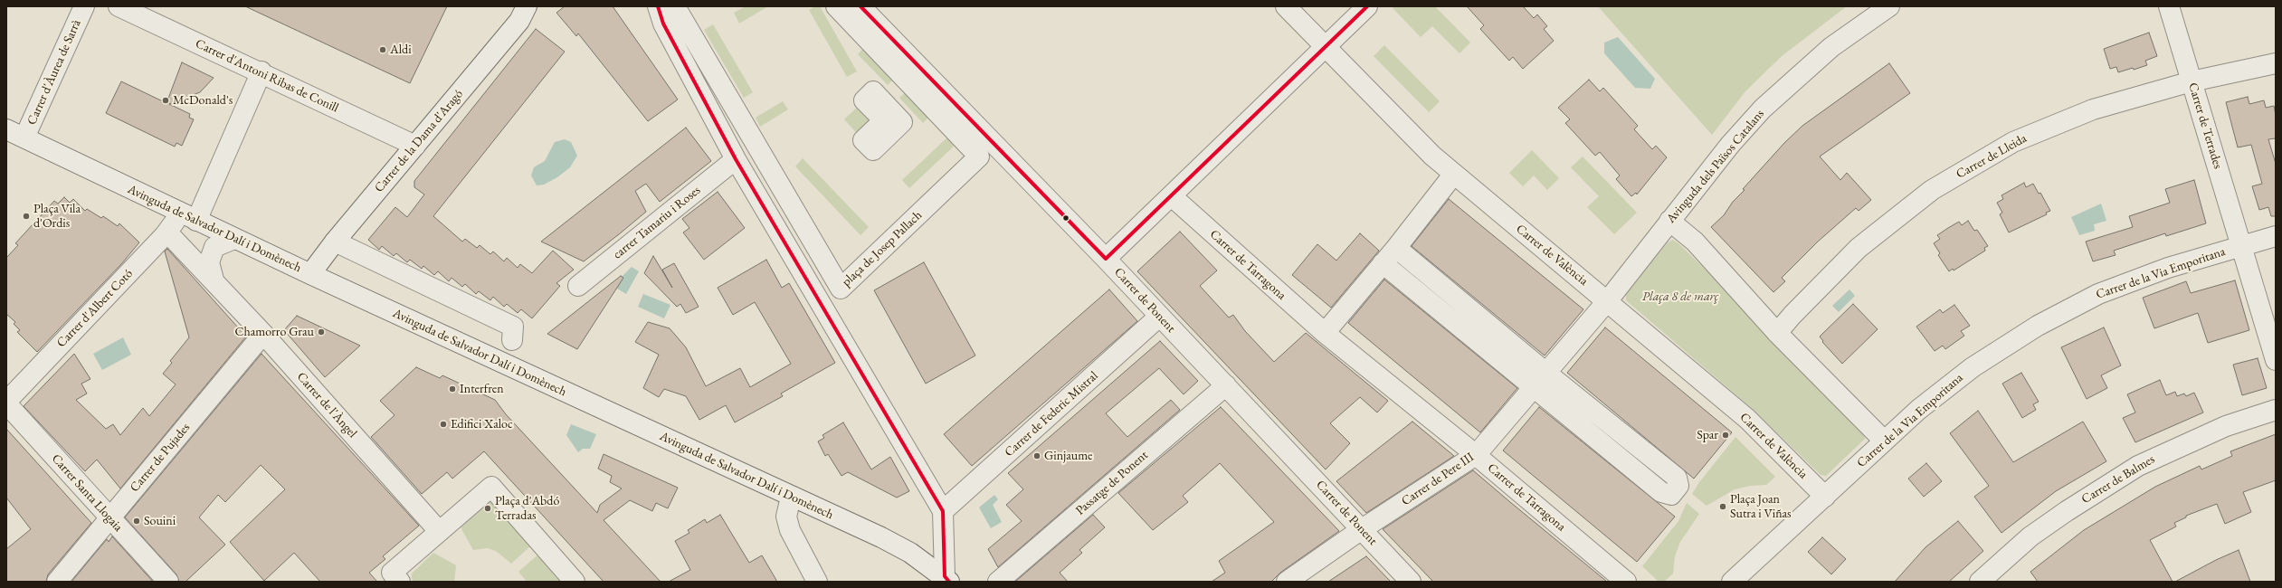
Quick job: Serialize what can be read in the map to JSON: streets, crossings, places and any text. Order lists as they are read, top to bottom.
{
  "streets": {
    "street": [
      "Carrer d'Àurea de Sarrà",
      "Carrer d'Antoni Ribas de Conill",
      "Carrer de Terrades",
      "Carrer de la Dama d'Aragó",
      "Carrer de Lleida",
      "Avinguda dels Països Catalans",
      "carrer Tamariu i Roses",
      "Avinguda de Salvador Dalí i Domènech",
      "plaça de Josep Pallach",
      "Carrer de València",
      "Carrer de Tarragona",
      "Carrer de la Via Emporitana",
      "Carrer de Ponent",
      "Carrer d'Albert Cotó",
      "Carrer de l'Àngel",
      "Carrer de Federic Mistral",
      "Carrer de Pujades",
      "Carrer de Pere III",
      "Carrer de Balmes",
      "Passatge de Ponent",
      "Carrer Santa Llogaia"
    ]
  },
  "crossings": [
    ["Carrer d'Àurea de Sarrà", "Avinguda de Salvador Dalí i Domènech"],
    ["Carrer d'Antoni Ribas de Conill", "Carrer de la Dama d'Aragó"],
    ["Carrer d'Antoni Ribas de Conill", "Carrer d'Albert Cotó"],
    ["Carrer de Terrades", "Carrer de Lleida"],
    ["Carrer de Terrades", "Carrer de la Via Emporitana"],
    ["Carrer de la Dama d'Aragó", "Avinguda de Salvador Dalí i Domènech"],
    ["Avinguda dels Països Catalans", "Carrer de València"],
    ["Avinguda dels Països Catalans", "Carrer de Pere III"],
    ["Avinguda de Salvador Dalí i Domènech", "Carrer d'Albert Cotó"],
    ["Avinguda de Salvador Dalí i Domènech", "Carrer de l'Àngel"],
    ["Carrer de València", "Carrer de la Via Emporitana"],
    ["Carrer de València", "Carrer de Pere III"],
    ["Carrer de Tarragona", "Carrer de Pere III"],
    ["Carrer de Ponent", "Carrer de Federic Mistral"],
    ["Carrer de Ponent", "Carrer de Pere III"],
    ["Carrer de Ponent", "Passatge de Ponent"],
    ["Carrer d'Albert Cotó", "Carrer de l'Àngel"],
    ["Carrer d'Albert Cotó", "Carrer Santa Llogaia"],
    ["Carrer de l'Àngel", "Carrer de Pujades"],
    ["Carrer de Pujades", "Carrer Santa Llogaia"]
  ],
  "parks": ["Plaça 8 de març"],
  "places": [
    "Aldi",
    "McDonald's",
    "Plaça Vila d'Ordis",
    "Chamorro Grau",
    "Interfren",
    "Edifici Xaloc",
    "Spar",
    "Ginjaume",
    "Plaça Joan Sutra i Viñas",
    "Plaça d'Abdó Terradas",
    "Souini"
  ]
}
